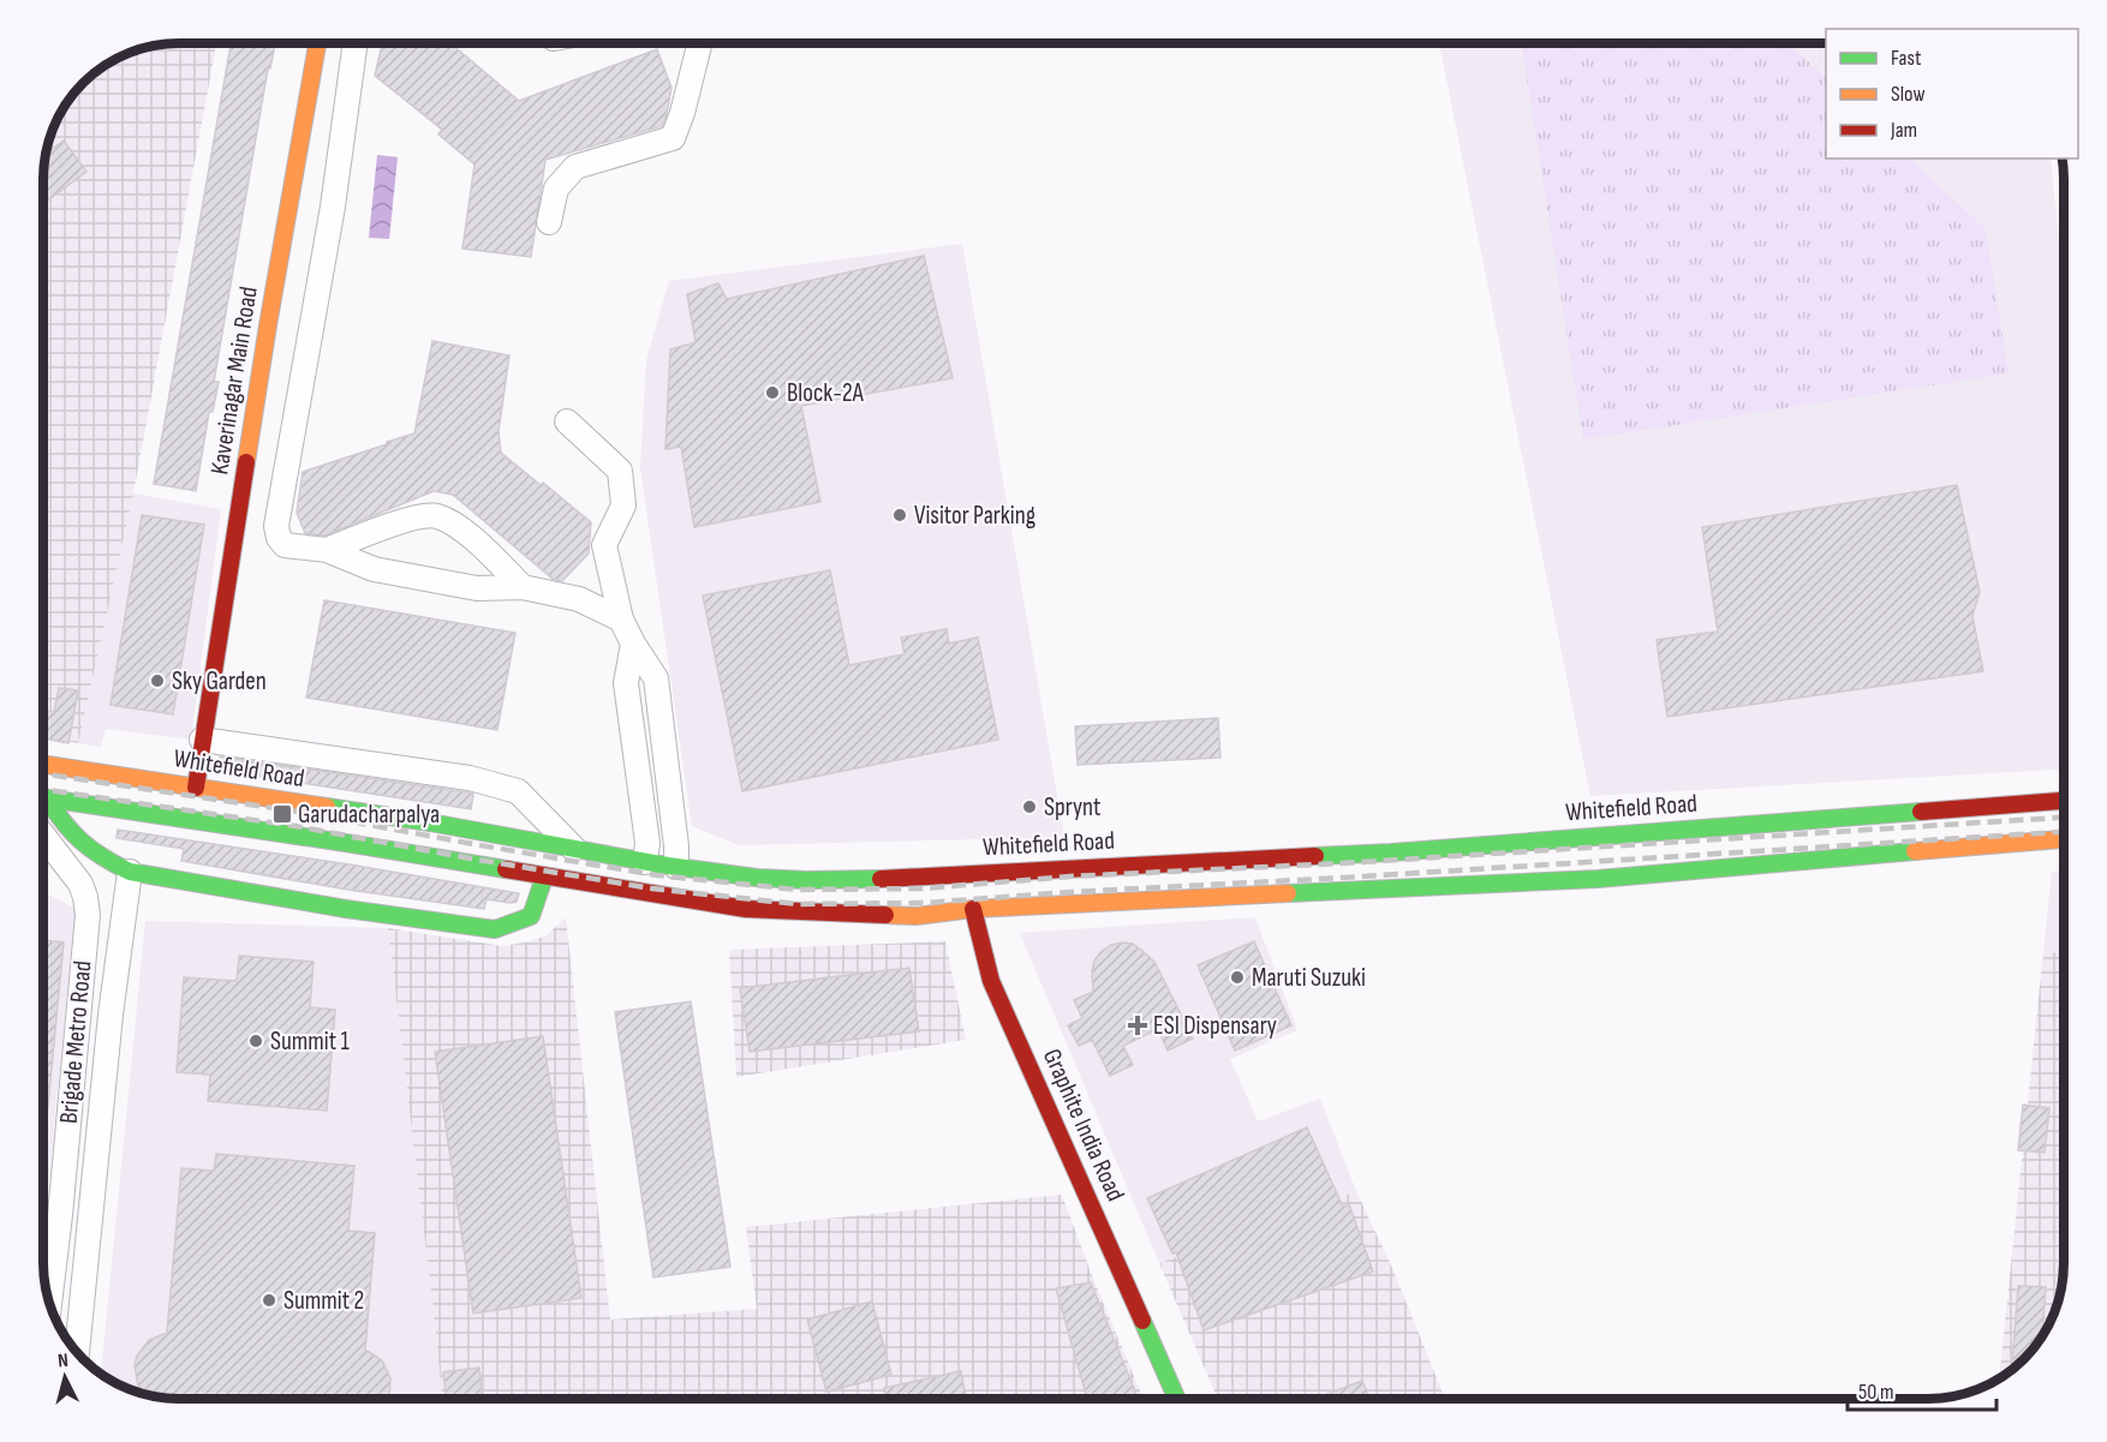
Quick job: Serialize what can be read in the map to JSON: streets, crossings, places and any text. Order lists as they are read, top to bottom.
{
  "streets": {
    "main road": ["Kaverinagar Main Road", "Whitefield Road", "Graphite India Road"],
    "street": ["Brigade Metro Road"]
  },
  "crossings": [
    ["Kaverinagar Main Road", "Whitefield Road"]
  ],
  "places": {
    "other": [
      "Block-2A",
      "Visitor Parking",
      "Sky Garden",
      "Sprynt",
      "Maruti Suzuki",
      "Summit 1",
      "Summit 2"
    ],
    "transit": ["Garudacharpalya"],
    "health": ["ESI Dispensary"]
  },
  "legend": ["Fast", "Slow", "Jam"],
  "scale_bar": "50 m",
  "north": "top"
}
